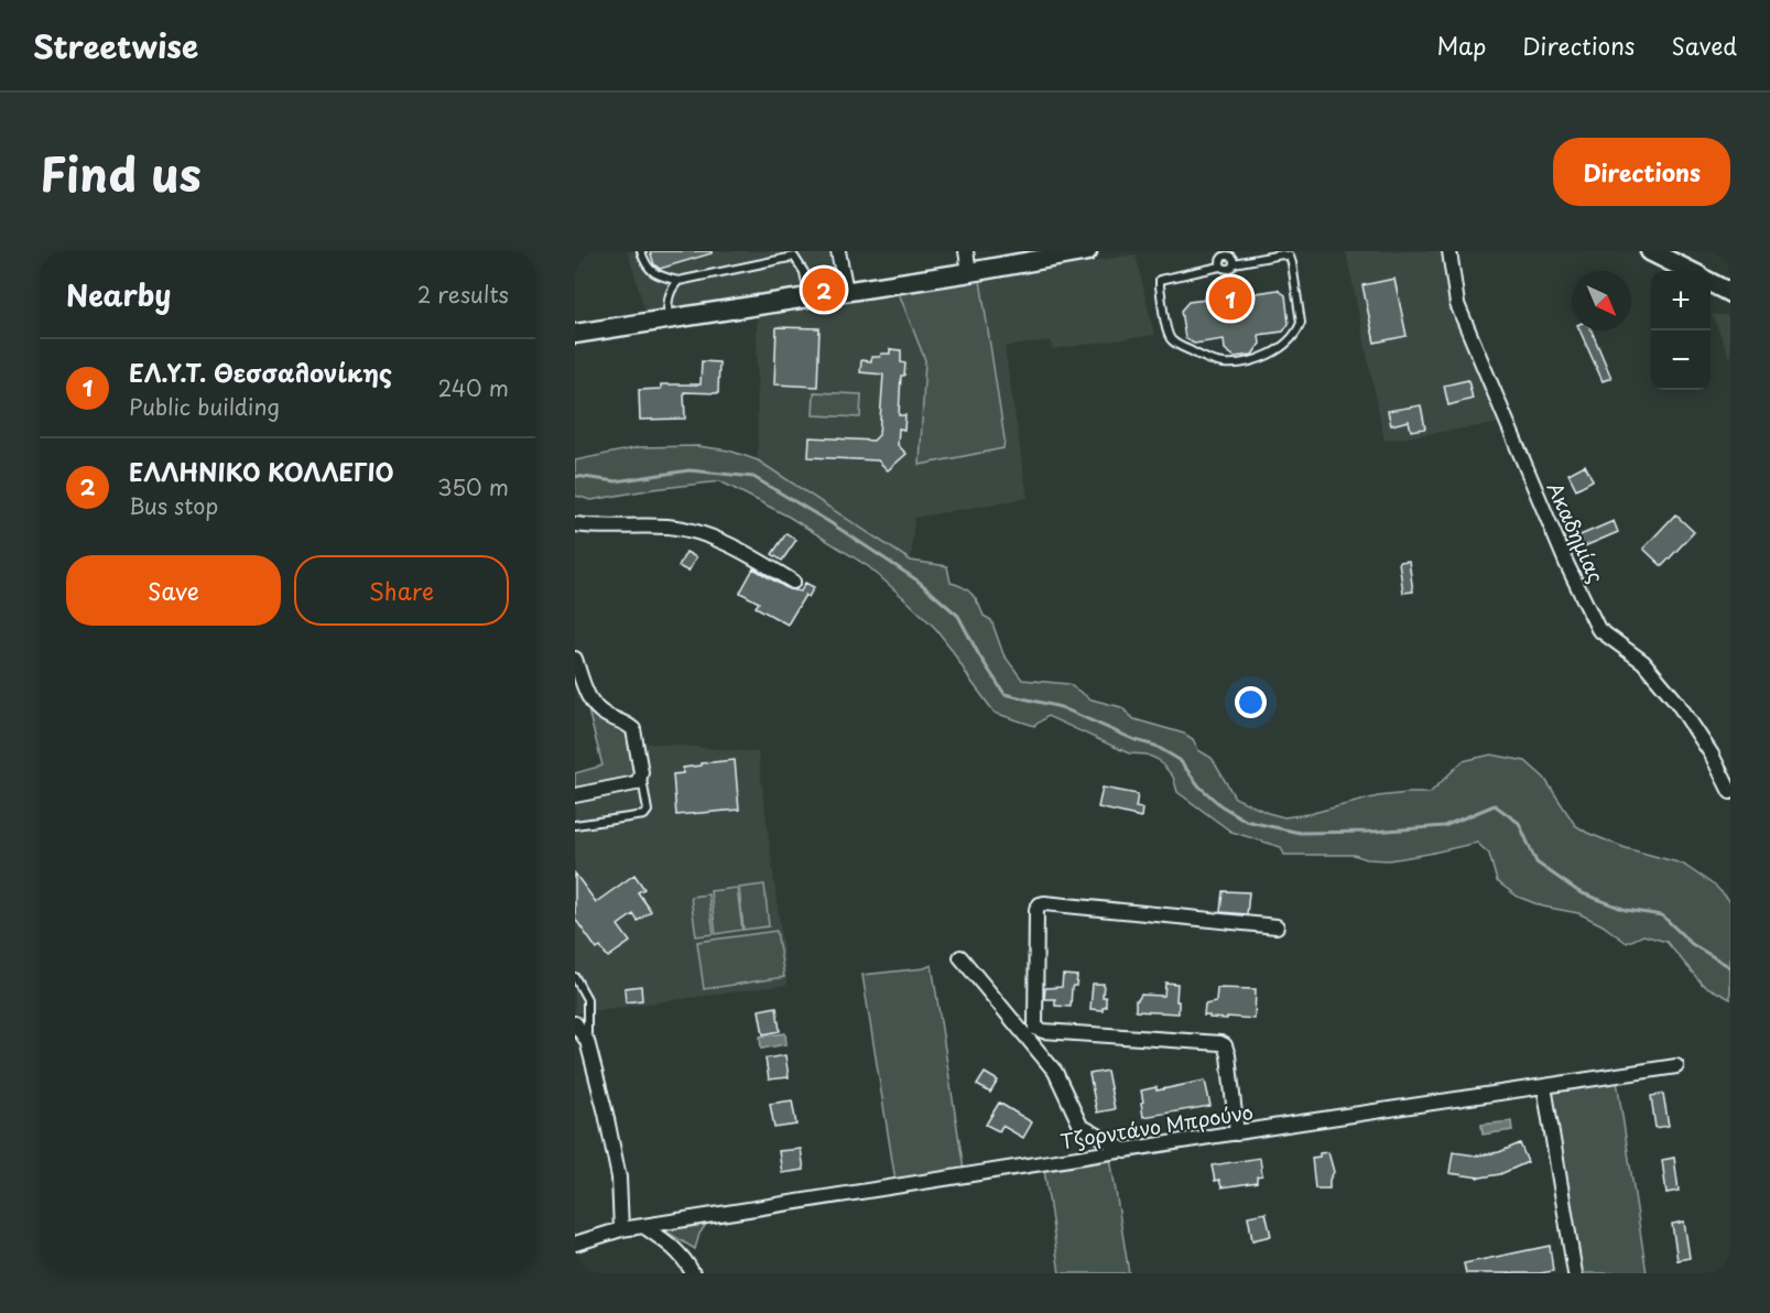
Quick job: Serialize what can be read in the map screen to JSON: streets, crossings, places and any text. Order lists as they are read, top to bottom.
{
  "streets": {
    "street": ["Ακαδημίας", "Τζορντάνο Μπρούνο"]
  },
  "north": "bottom right",
  "page": {
    "header": "Streetwise",
    "nav": ["Map", "Directions", "Saved"],
    "title": "Find us",
    "buttons": [
      "Directions",
      ["Save", "Share"]
    ],
    "heading": ["Nearby", "2 results"],
    "pins": ["2", "1"],
    "map_buttons": ["+", "−"],
    "list": [
      {
        "mark": "1",
        "name": "ΕΛ.Υ.Τ. Θεσσαλονίκης",
        "note": "Public building",
        "value": "240 m"
      },
      {
        "mark": "2",
        "name": "ΕΛΛΗΝΙΚΟ ΚΟΛΛΕΓΙΟ",
        "note": "Bus stop",
        "value": "350 m"
      }
    ]
  }
}
